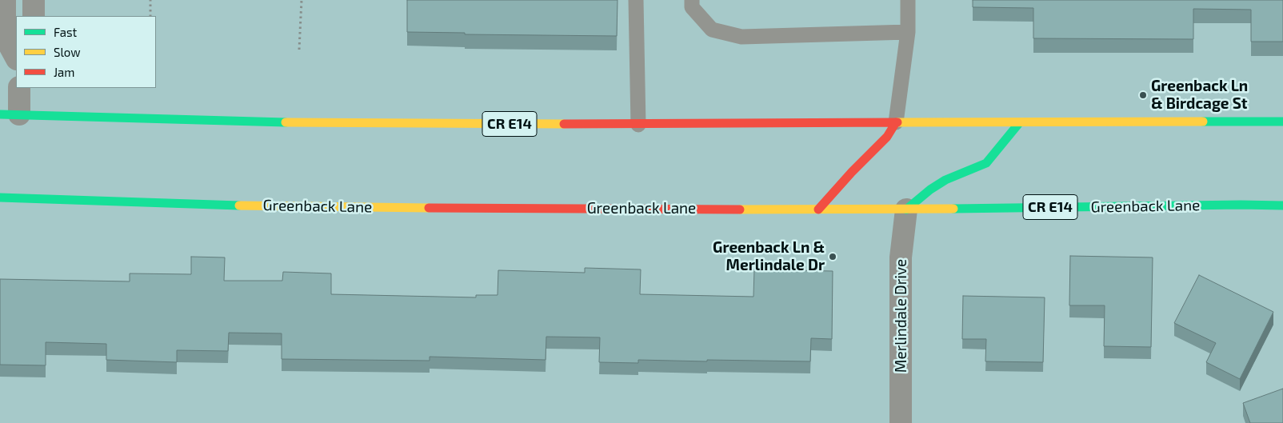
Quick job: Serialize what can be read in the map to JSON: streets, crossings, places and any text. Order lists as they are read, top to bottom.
{
  "streets": {
    "main road": ["CR E14", "Greenback Lane"],
    "street": ["Merlindale Drive"]
  },
  "crossings": [
    ["Greenback Lane", "Merlindale Drive"]
  ],
  "places": ["Greenback Ln & Birdcage St", "Greenback Ln & Merlindale Dr"],
  "legend": ["Fast", "Slow", "Jam"]
}
